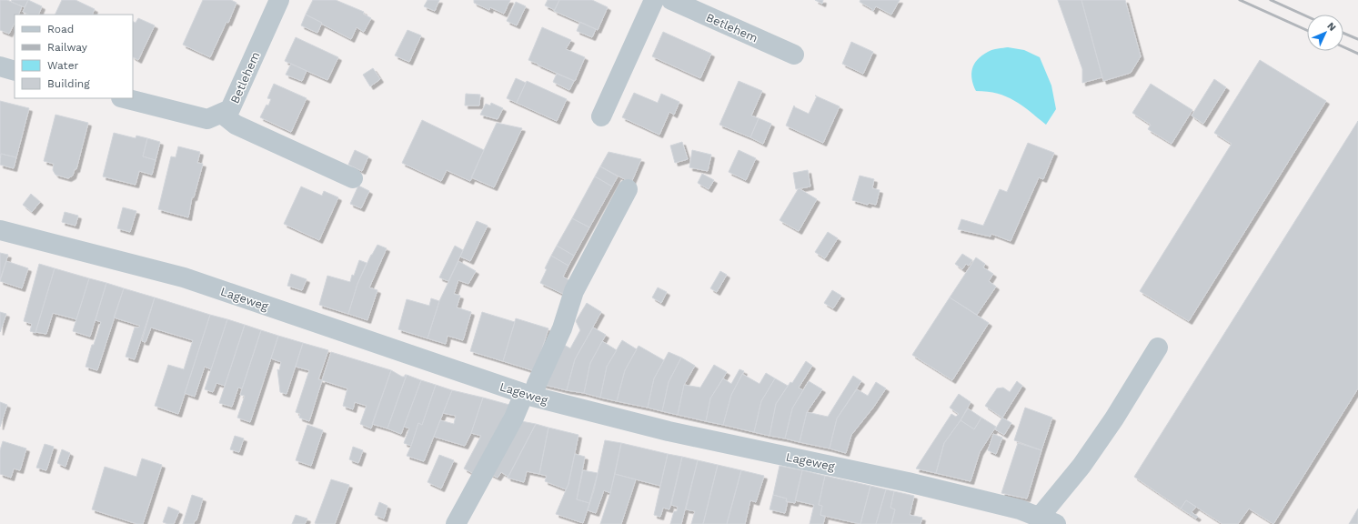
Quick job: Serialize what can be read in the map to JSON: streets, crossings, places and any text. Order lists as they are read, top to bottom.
{
  "streets": {
    "street": ["Betlehem", "Lageweg"]
  },
  "legend": [
    "Road",
    "Railway",
    "Water",
    "Building"
  ],
  "north": "top right"
}
